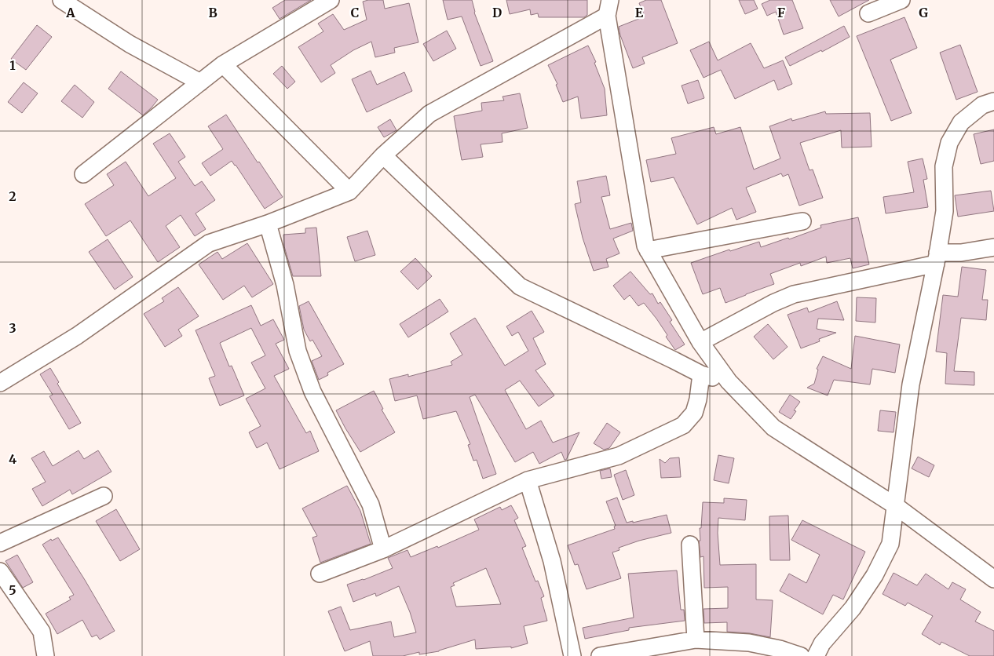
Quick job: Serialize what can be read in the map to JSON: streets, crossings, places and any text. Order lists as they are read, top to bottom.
{
  "grid": {
    "columns": [
      "A",
      "B",
      "C",
      "D",
      "E",
      "F",
      "G"
    ],
    "rows": [
      "1",
      "2",
      "3",
      "4",
      "5"
    ]
  }
}
